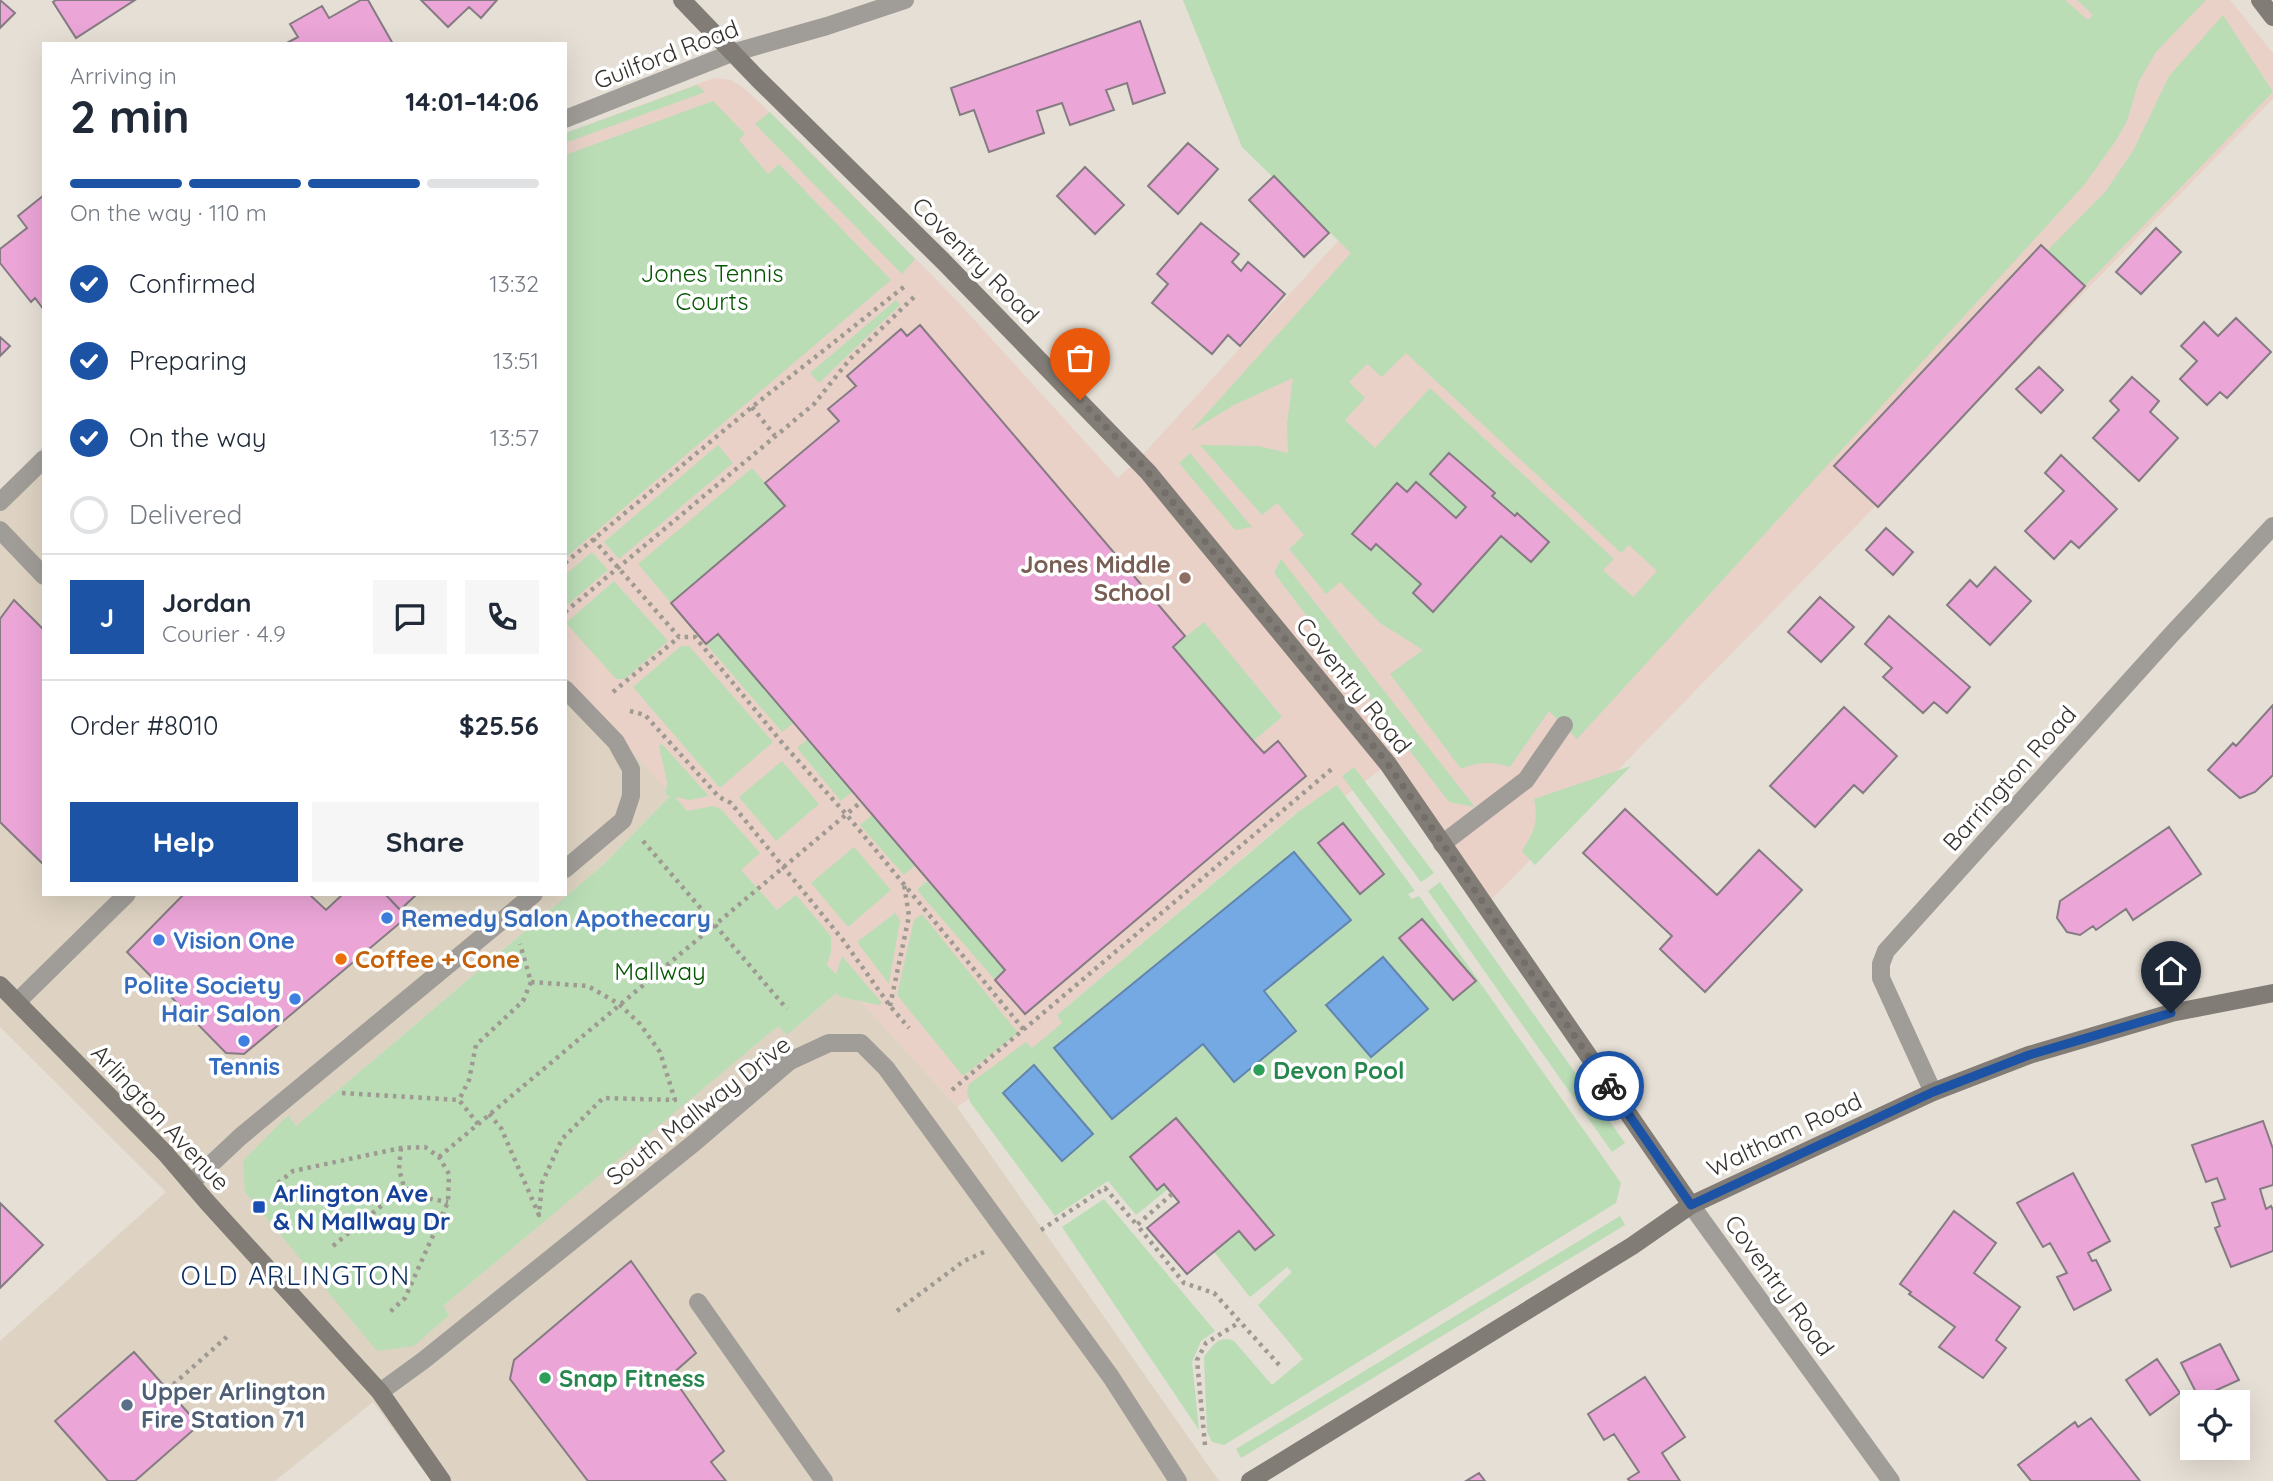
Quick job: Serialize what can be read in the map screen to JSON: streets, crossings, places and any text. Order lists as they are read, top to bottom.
{
  "streets": {
    "street": [
      "Guilford Road",
      "Coventry Road",
      "Barrington Road",
      "South Mallway Drive",
      "Arlington Avenue",
      "Waltham Road"
    ]
  },
  "crossings": [
    ["Guilford Road", "Coventry Road"],
    ["Coventry Road", "Waltham Road"],
    ["Barrington Road", "Waltham Road"],
    ["South Mallway Drive", "Arlington Avenue"]
  ],
  "districts": ["OLD ARLINGTON"],
  "parks": ["Jones Tennis Courts", "Mallway"],
  "places": {
    "other": [
      "Jones Middle School",
      "Remedy Salon Apothecary",
      "Vision One",
      "Coffee + Cone",
      "Polite Society Hair Salon",
      "Tennis",
      "Devon Pool",
      "Snap Fitness",
      "Upper Arlington Fire Station 71"
    ],
    "transit": ["Arlington Ave & N Mallway Dr"]
  },
  "page": {
    "heading": ["2 min", "Arriving in", "14:01–14:06"],
    "panel": [
      "Jordan",
      "Courier · 4.9",
      "Order #8010",
      "$25.56"
    ],
    "bar": "On the way · 110 m",
    "list": [
      ["Confirmed", "13:32"],
      ["Preparing", "13:51"],
      ["On the way", "13:57"],
      "Delivered"
    ],
    "round": "J",
    "buttons": ["Help", "Share"]
  }
}
